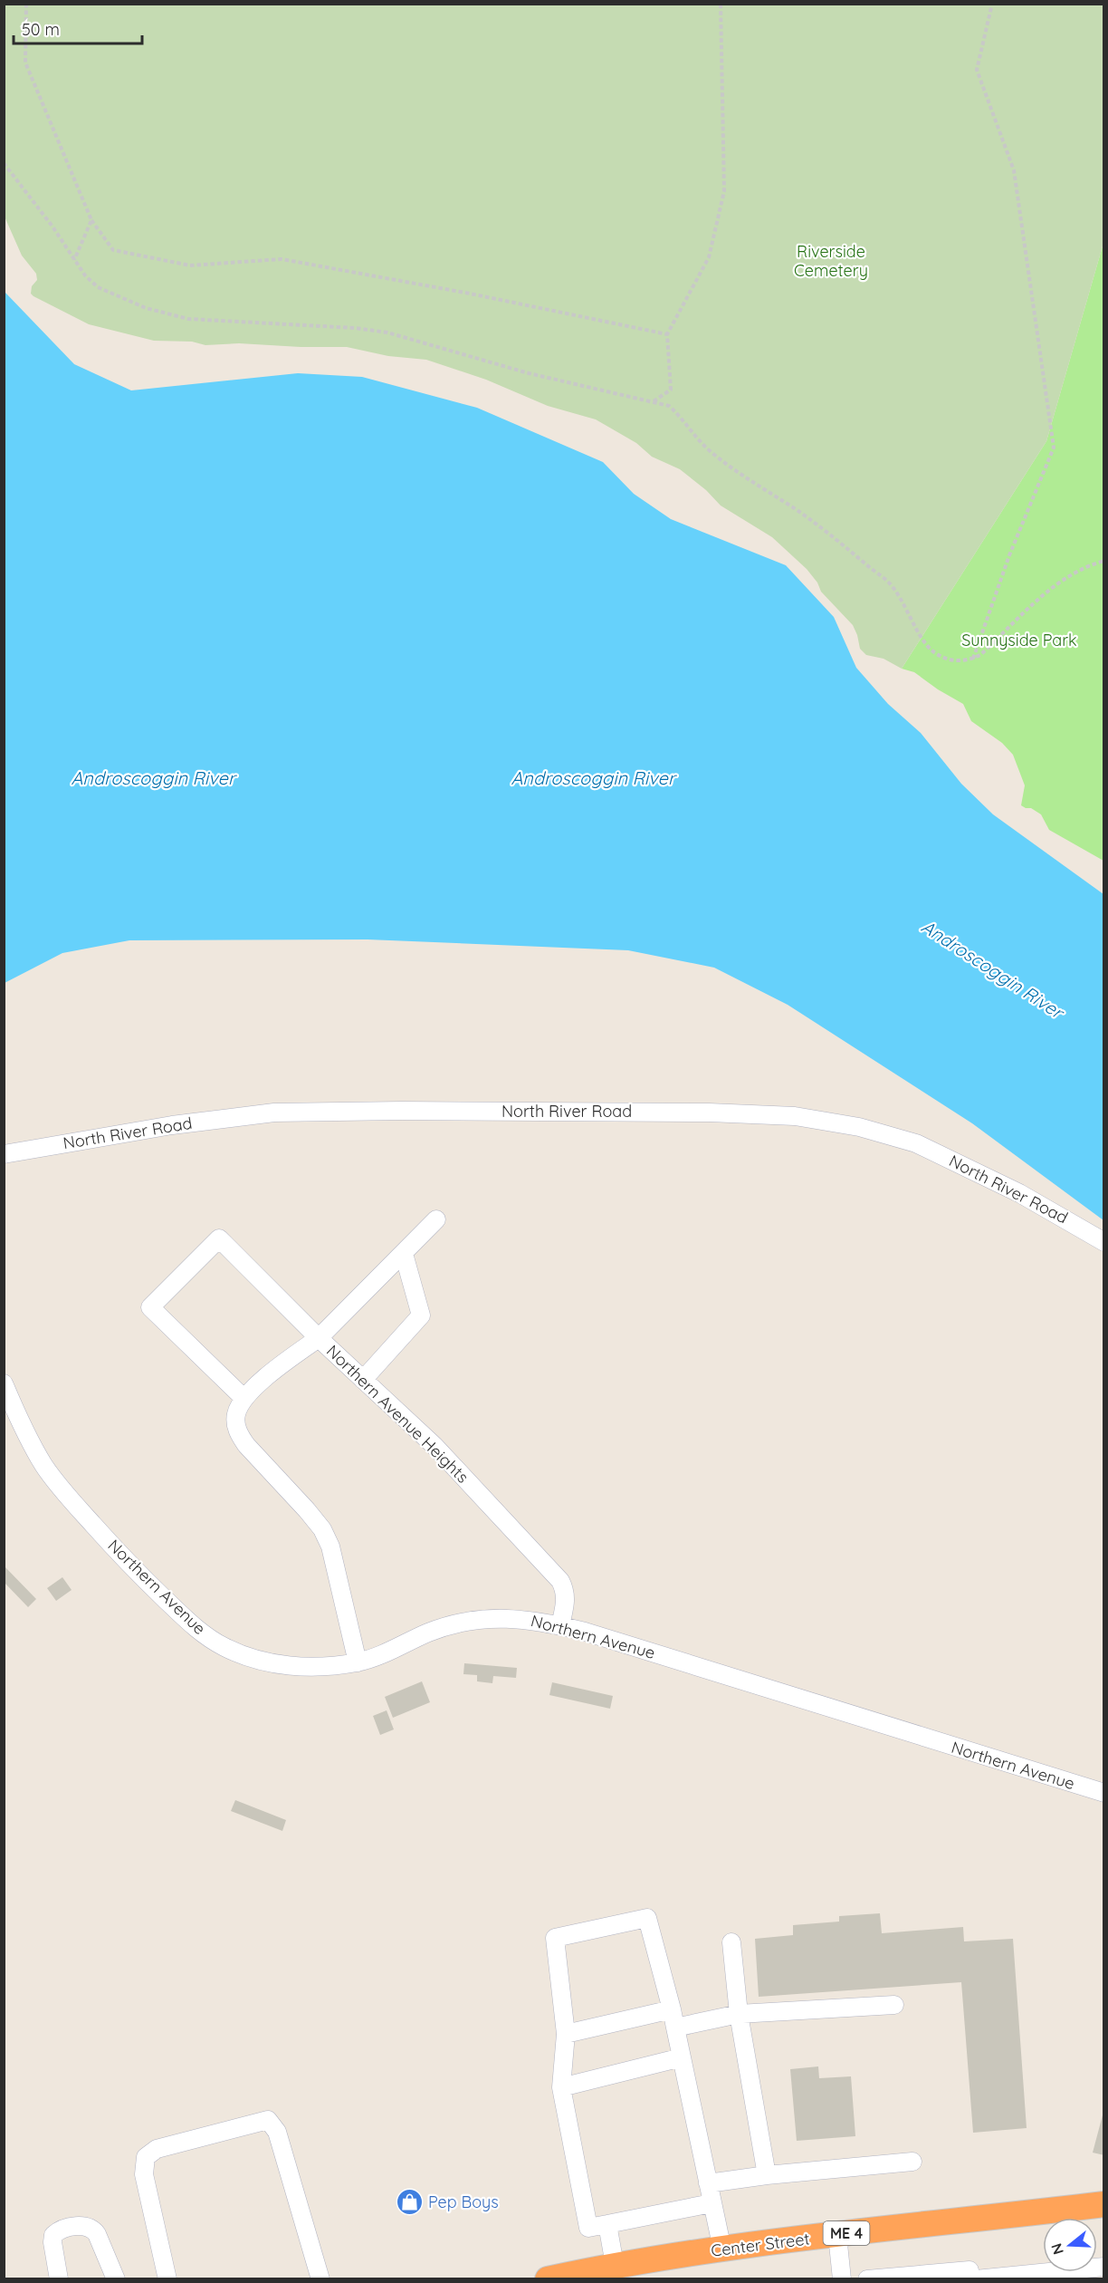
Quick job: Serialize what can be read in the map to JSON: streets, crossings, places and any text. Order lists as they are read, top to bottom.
{
  "streets": {
    "highway": ["ME 4", "Center Street"],
    "street": ["North River Road", "Northern Avenue Heights", "Northern Avenue"]
  },
  "crossings": [
    ["Northern Avenue Heights", "Northern Avenue"]
  ],
  "water": ["Androscoggin River"],
  "parks": ["Riverside Cemetery", "Sunnyside Park"],
  "places": {
    "shop": ["Pep Boys"]
  },
  "scale_bar": "50 m",
  "north": "left"
}
